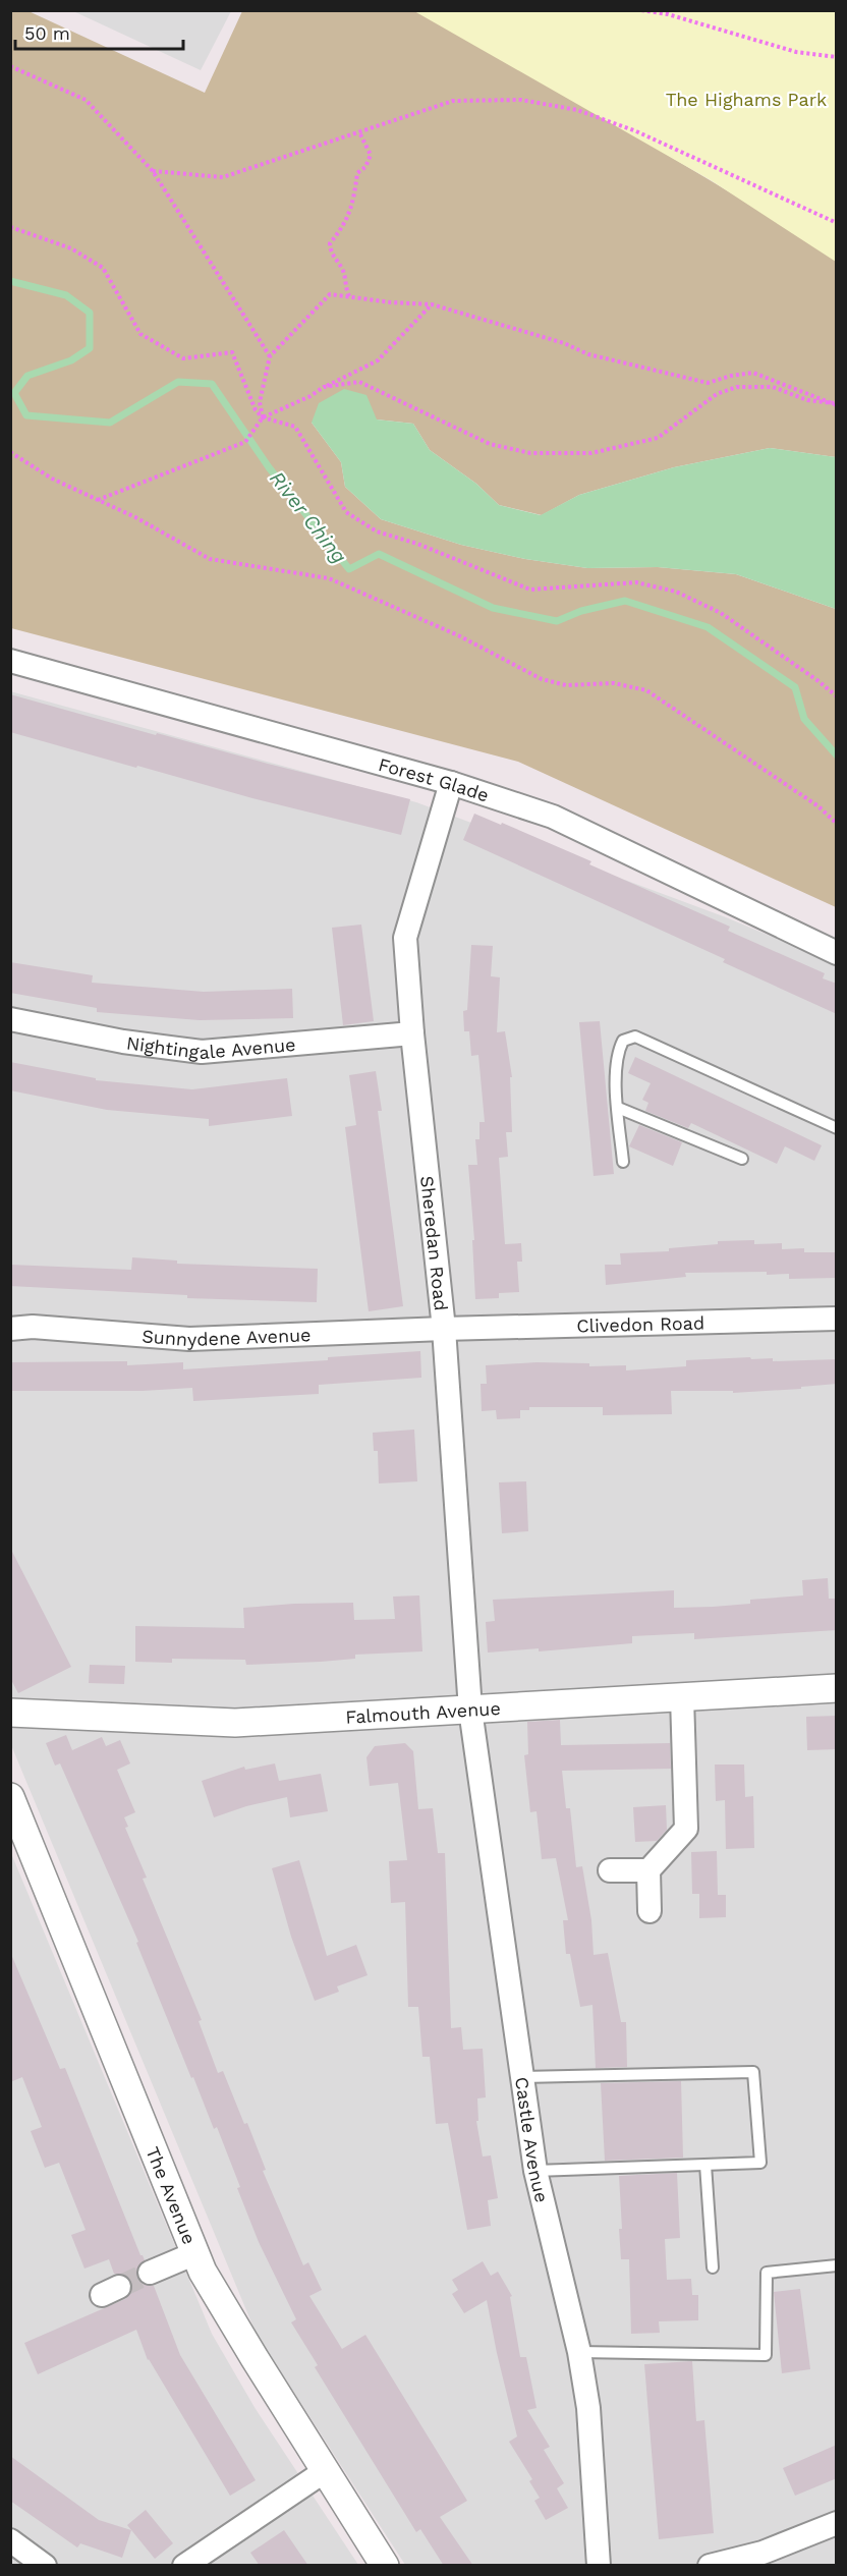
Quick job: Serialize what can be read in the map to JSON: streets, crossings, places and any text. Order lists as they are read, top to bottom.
{
  "streets": {
    "street": [
      "Forest Glade",
      "Nightingale Avenue",
      "Sheredan Road",
      "Clivedon Road",
      "Sunnydene Avenue",
      "Falmouth Avenue",
      "Castle Avenue",
      "The Avenue"
    ]
  },
  "crossings": [
    ["Forest Glade", "Sheredan Road"],
    ["Nightingale Avenue", "Sheredan Road"],
    ["Sheredan Road", "Clivedon Road"],
    ["Sheredan Road", "Sunnydene Avenue"],
    ["Sheredan Road", "Falmouth Avenue"],
    ["Sheredan Road", "Castle Avenue"],
    ["Clivedon Road", "Sunnydene Avenue"],
    ["Falmouth Avenue", "Castle Avenue"]
  ],
  "water": ["River Ching"],
  "parks": ["The Highams Park"],
  "scale_bar": "50 m"
}
